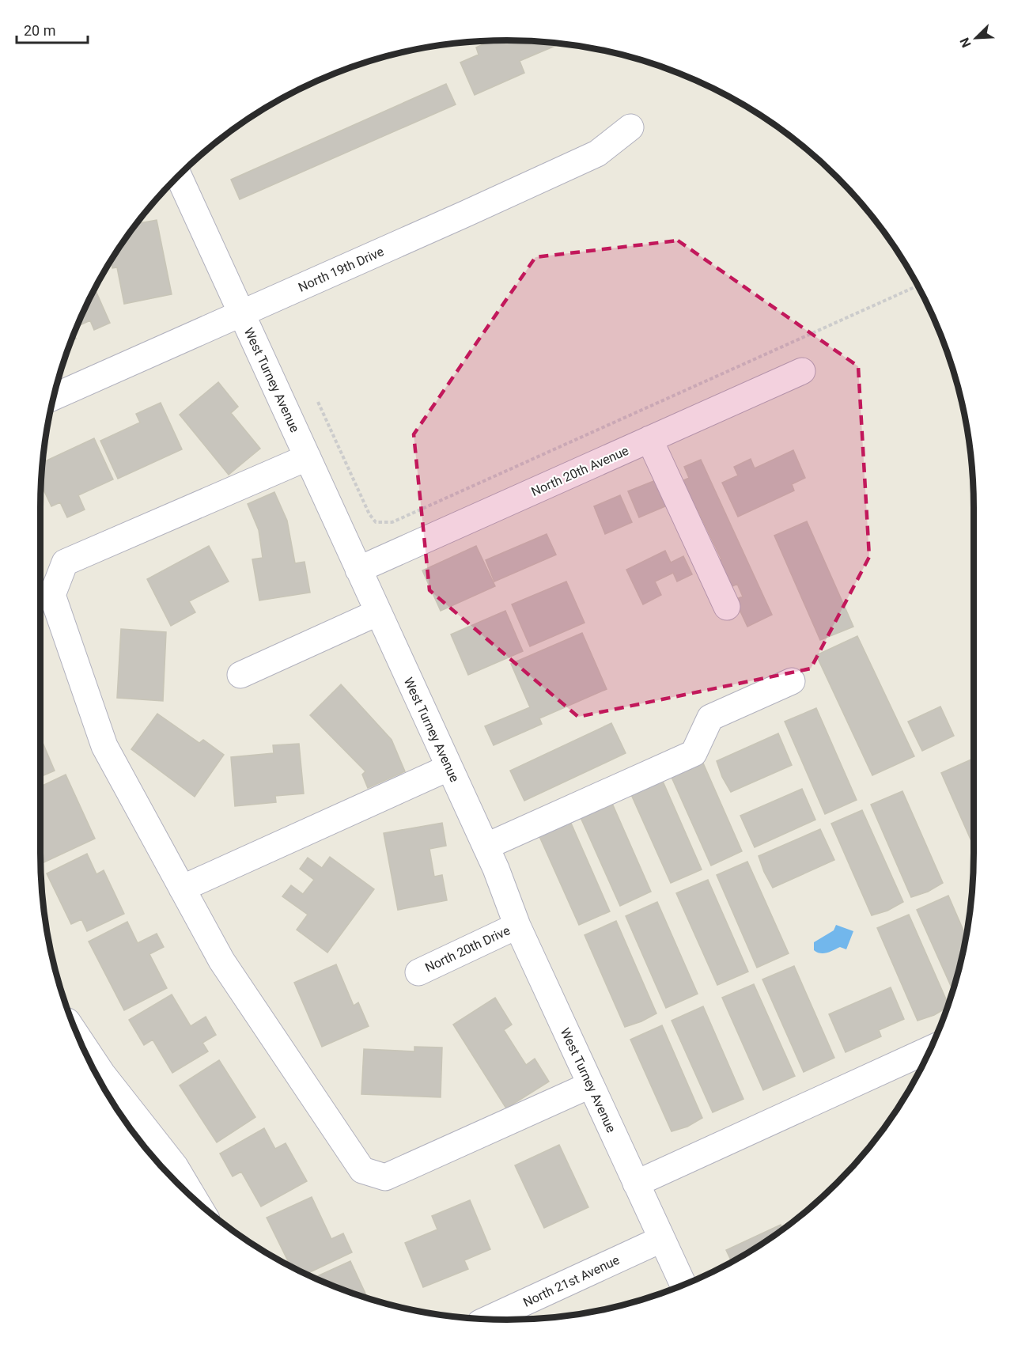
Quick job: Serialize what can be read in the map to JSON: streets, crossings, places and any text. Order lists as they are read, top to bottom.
{
  "streets": {
    "street": [
      "North 19th Drive",
      "West Turney Avenue",
      "North 20th Avenue",
      "North 20th Drive",
      "North 21st Avenue"
    ]
  },
  "crossings": [
    ["North 19th Drive", "West Turney Avenue"],
    ["West Turney Avenue", "North 20th Avenue"],
    ["West Turney Avenue", "North 20th Drive"],
    ["West Turney Avenue", "North 21st Avenue"]
  ],
  "scale_bar": "20 m",
  "north": "bottom left"
}
